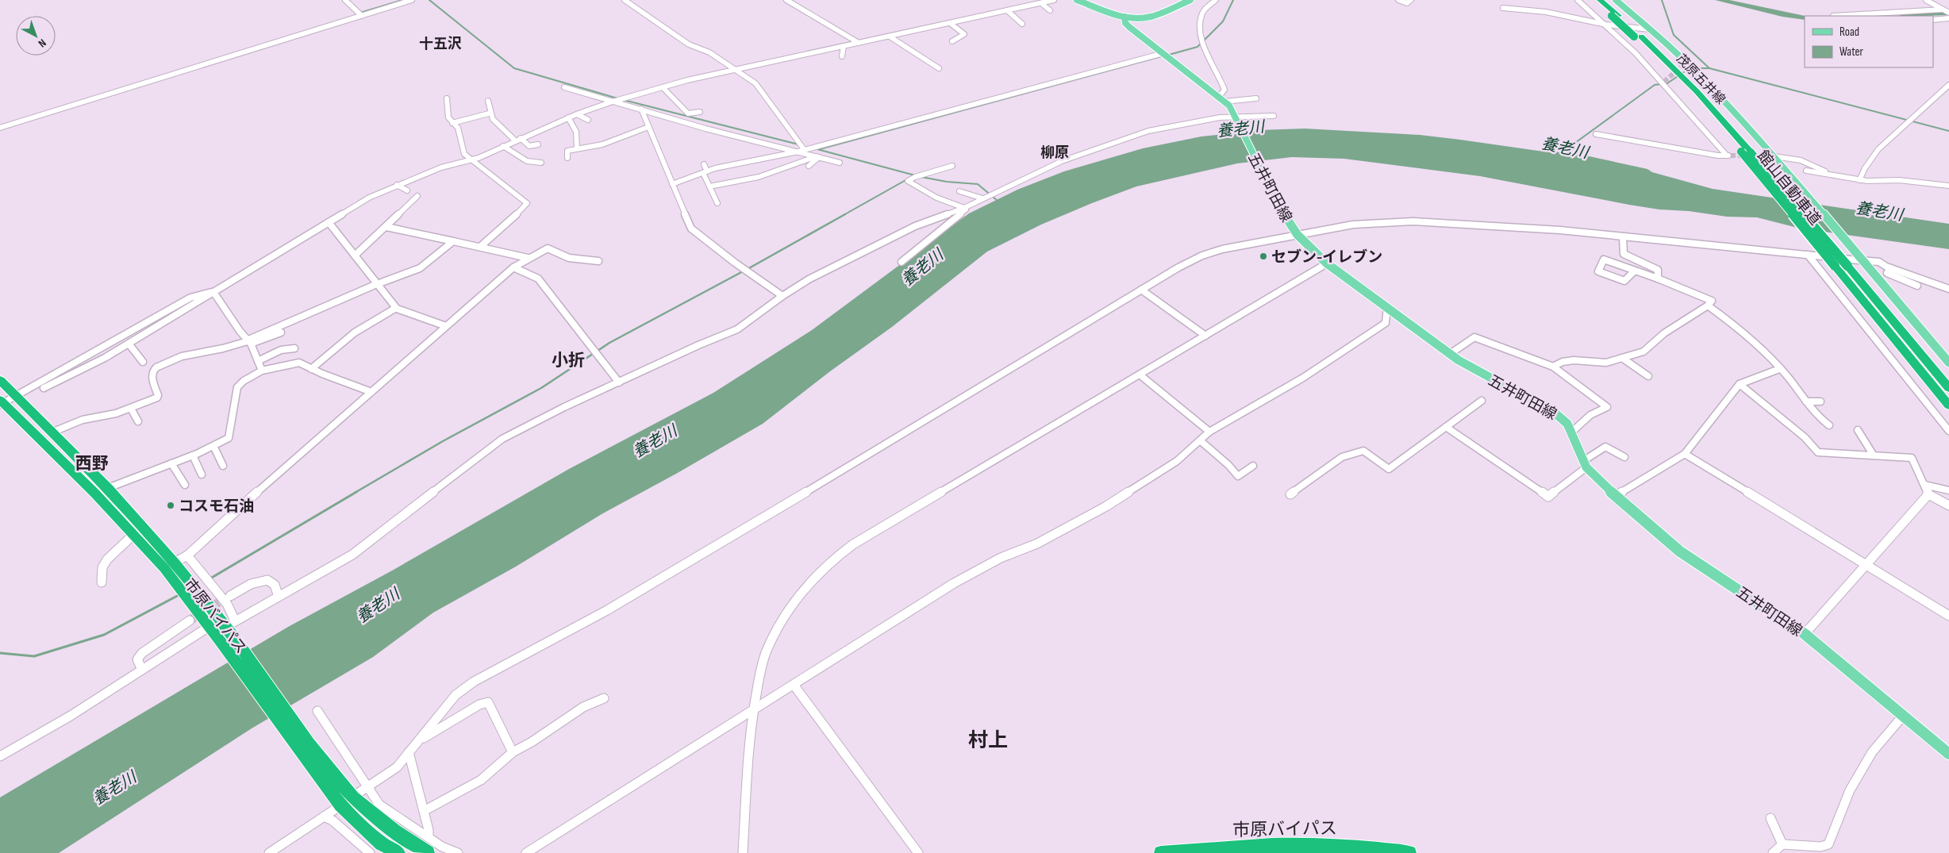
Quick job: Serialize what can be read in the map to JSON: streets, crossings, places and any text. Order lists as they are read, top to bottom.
{
  "streets": {
    "highway": ["館山自動車道", "市原バイパス"],
    "main road": ["茂原五井線", "五井町田線"]
  },
  "districts": [
    "十五沢",
    "柳原",
    "小折",
    "西野",
    "村上"
  ],
  "water": ["養老川"],
  "places": ["セブン-イレブン", "コスモ石油"],
  "legend": ["Road", "Water"],
  "north": "bottom right"
}
